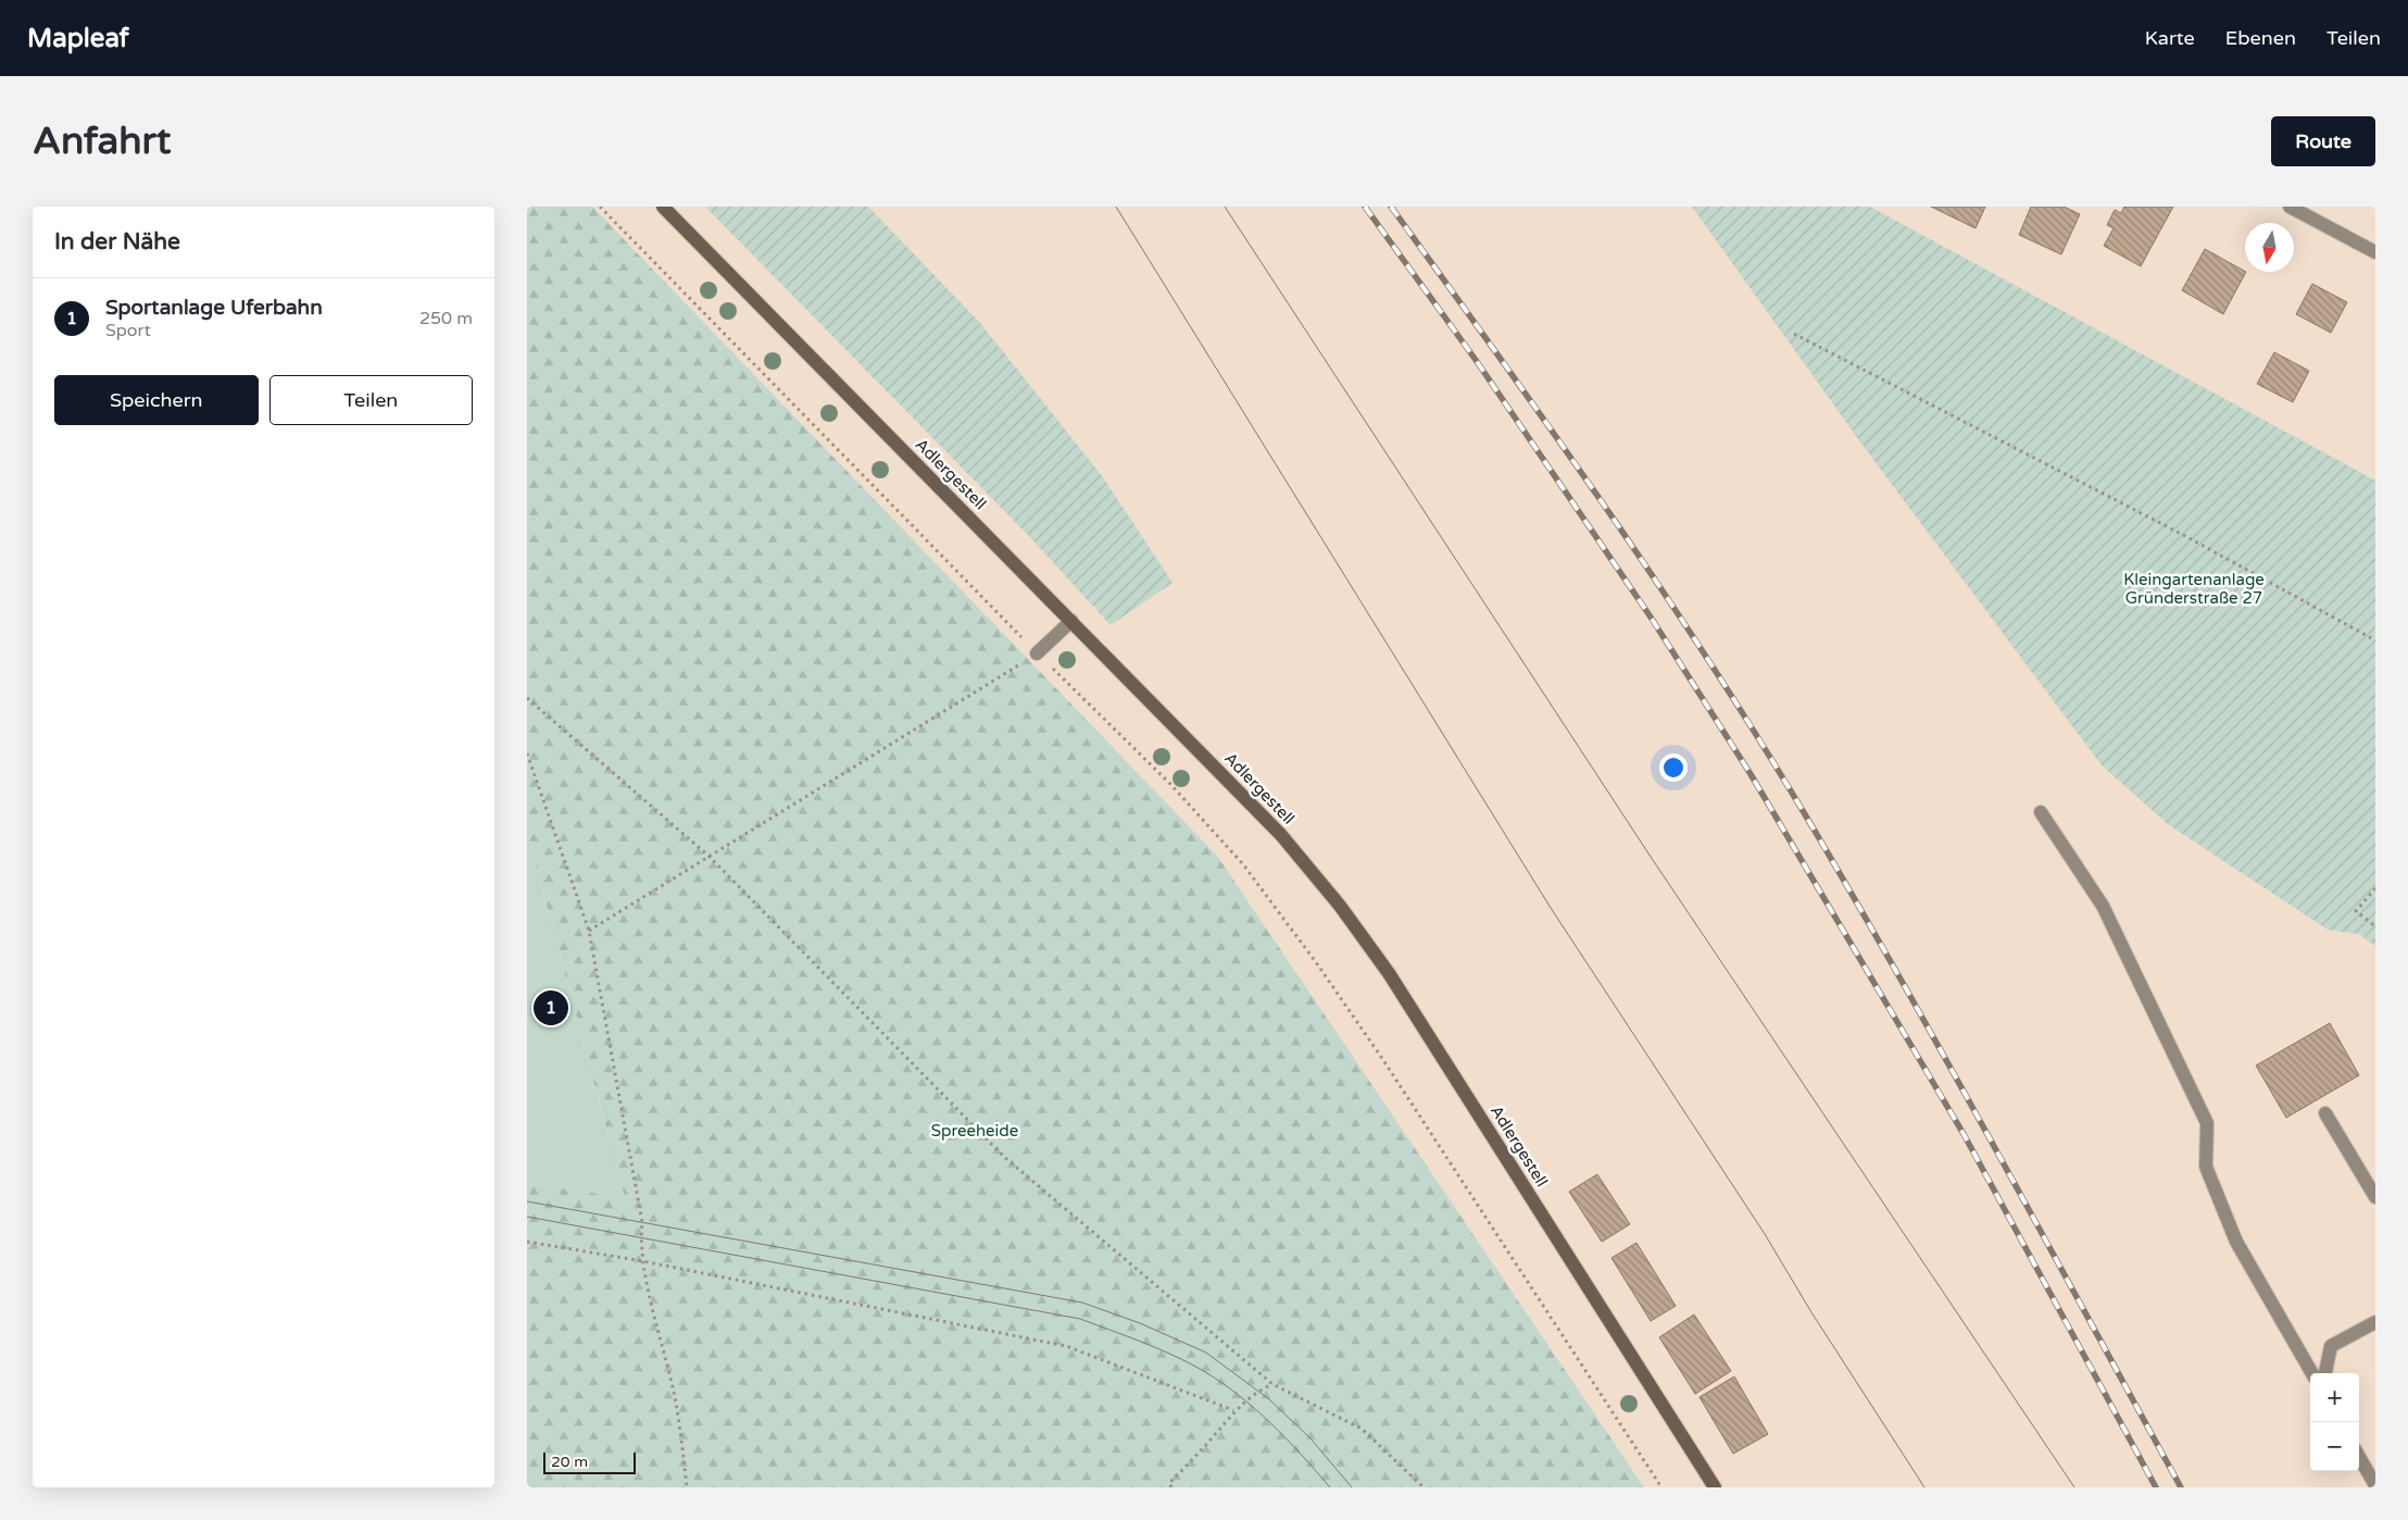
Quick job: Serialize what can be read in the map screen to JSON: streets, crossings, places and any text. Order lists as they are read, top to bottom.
{
  "streets": {
    "main road": ["Adlergestell"]
  },
  "parks": ["Kleingartenanlage Gründerstraße 27", "Spreeheide"],
  "scale_bar": "20 m",
  "north": "bottom",
  "page": {
    "header": "Mapleaf",
    "nav": ["Karte", "Ebenen", "Teilen"],
    "buttons": [
      "Route",
      ["Speichern", "Teilen"]
    ],
    "title": "Anfahrt",
    "heading": "In der Nähe",
    "list": [
      {
        "mark": "1",
        "name": "Sportanlage Uferbahn",
        "note": "Sport",
        "value": "250 m"
      }
    ],
    "pins": "1",
    "map_buttons": ["+", "−"],
    "scale": "20 m"
  }
}
